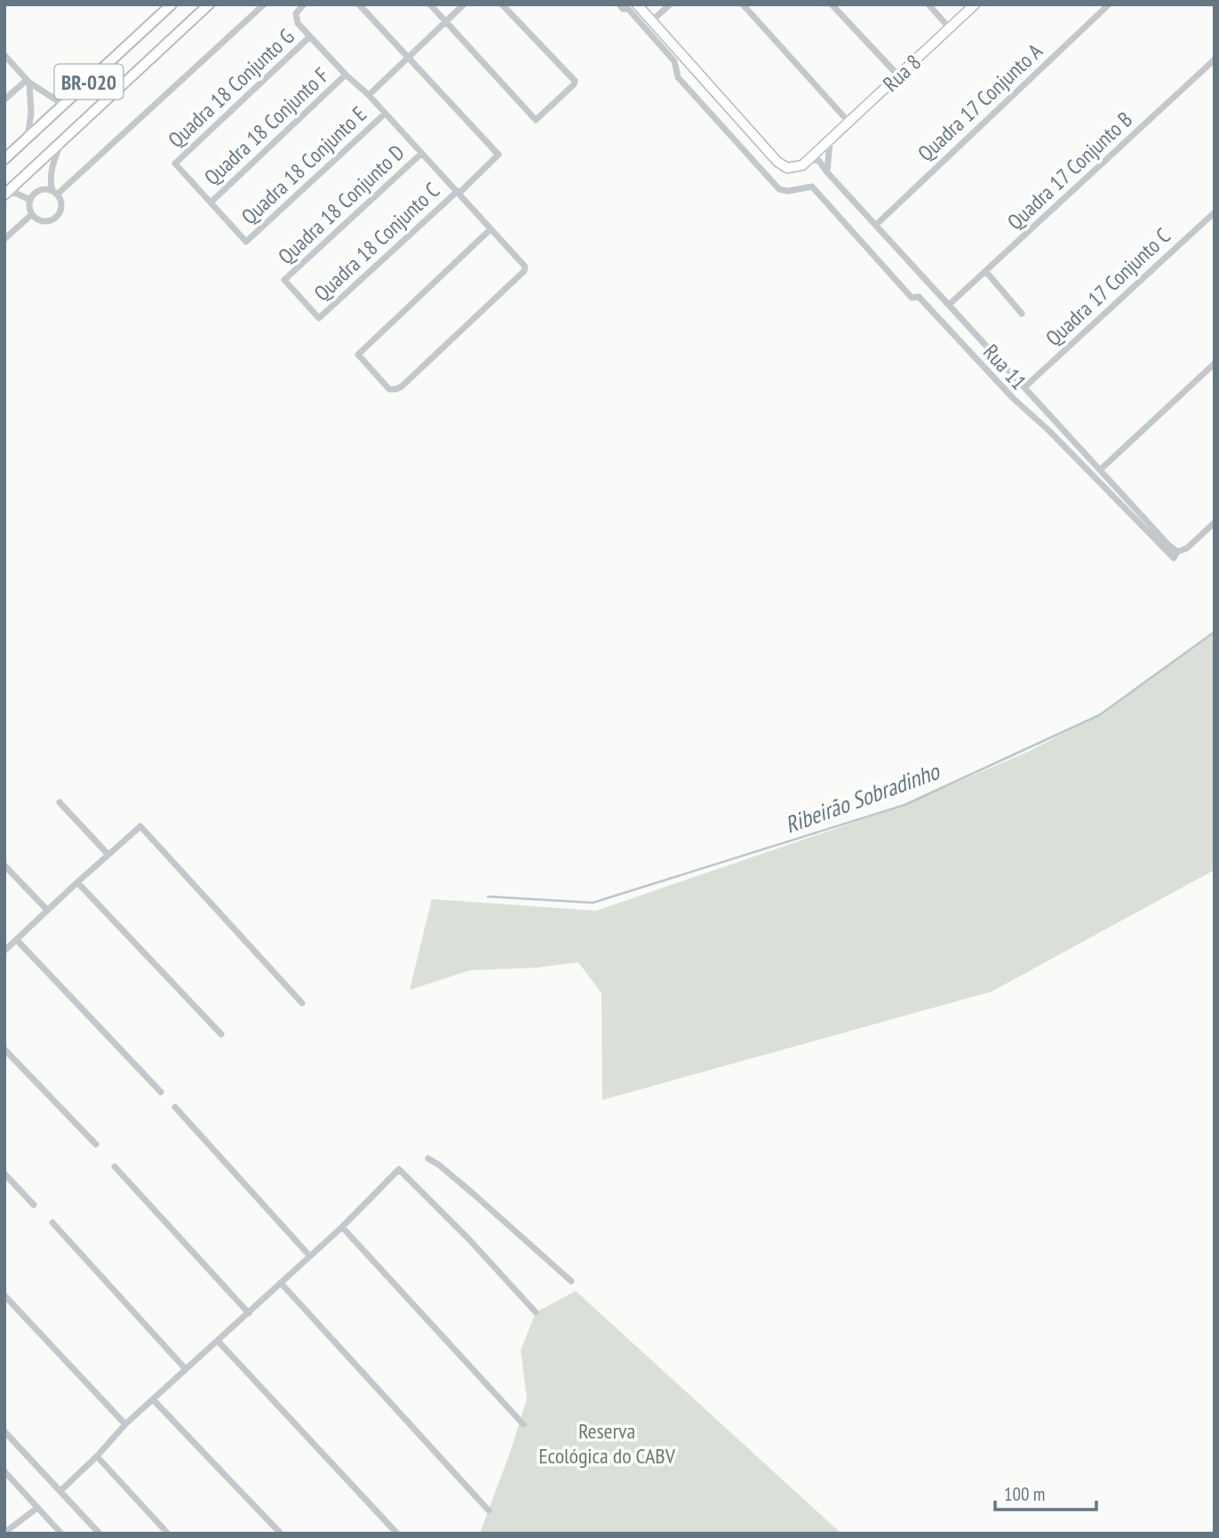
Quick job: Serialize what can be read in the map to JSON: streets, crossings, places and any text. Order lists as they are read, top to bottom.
{
  "streets": {
    "highway": ["BR-020"],
    "main road": ["Rua 8"],
    "street": [
      "Quadra 18 Conjunto G",
      "Quadra 17 Conjunto A",
      "Quadra 18 Conjunto F",
      "Quadra 18 Conjunto E",
      "Quadra 17 Conjunto B",
      "Quadra 18 Conjunto D",
      "Quadra 18 Conjunto C",
      "Quadra 17 Conjunto C",
      "Rua 11"
    ]
  },
  "crossings": [
    ["Quadra 18 Conjunto G", "Quadra 18 Conjunto F"],
    ["Quadra 18 Conjunto G", "Quadra 18 Conjunto E"],
    ["Quadra 17 Conjunto A", "Rua 11"],
    ["Quadra 18 Conjunto F", "Quadra 18 Conjunto E"],
    ["Quadra 17 Conjunto B", "Rua 11"],
    ["Quadra 18 Conjunto D", "Quadra 18 Conjunto C"],
    ["Quadra 17 Conjunto C", "Rua 11"]
  ],
  "water": ["Ribeirão Sobradinho"],
  "parks": ["Reserva Ecológica do CABV"],
  "scale_bar": "100 m"
}
